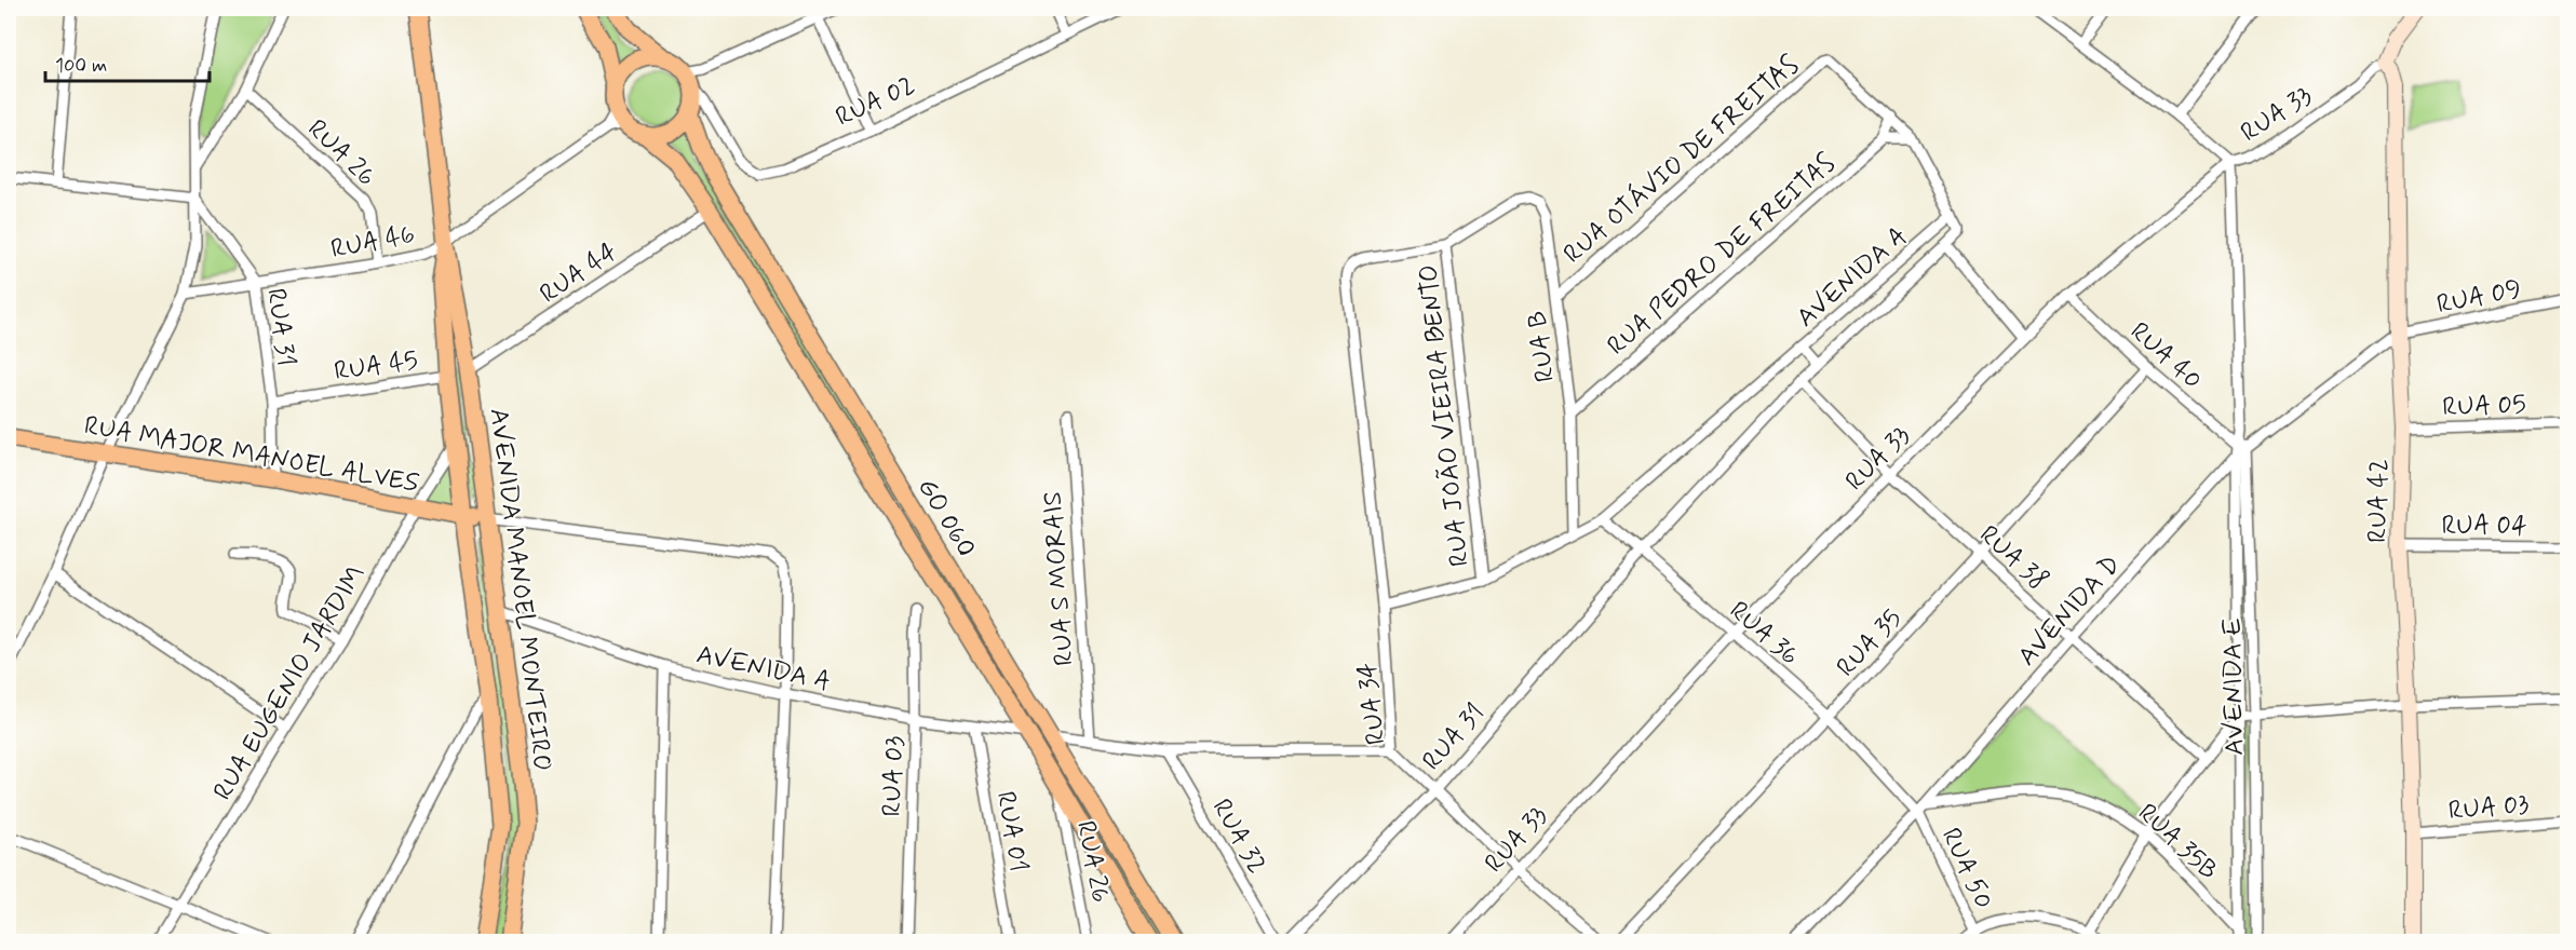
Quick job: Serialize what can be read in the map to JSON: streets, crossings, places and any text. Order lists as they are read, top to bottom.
{
  "streets": {
    "main road": ["RUA MAJOR MANOEL ALVES", "GO 060", "AVENIDA MANOEL MONTEIRO"],
    "street": [
      "RUA 02",
      "RUA 33",
      "RUA 26",
      "RUA OTÁVIO DE FREITAS",
      "RUA 46",
      "RUA PEDRO DE FREITAS",
      "RUA 44",
      "AVENIDA A",
      "RUA 09",
      "RUA 31",
      "RUA B",
      "RUA 40",
      "RUA 45",
      "RUA 05",
      "RUA JOÃO VIEIRA BENTO",
      "RUA 42",
      "RUA 04",
      "RUA 38",
      "RUA S MORAIS",
      "AVENIDA D",
      "RUA 36",
      "RUA 35",
      "RUA EUGENIO JARDIM",
      "AVENIDA E",
      "RUA 34",
      "RUA 03",
      "RUA 01",
      "RUA 32",
      "RUA 35B",
      "RUA 50"
    ]
  },
  "crossings": [
    ["RUA 02", "RUA 46"],
    ["RUA 02", "GO 060"],
    ["RUA 33", "RUA 40"],
    ["RUA 33", "RUA 42"],
    ["RUA 33", "RUA 38"],
    ["RUA 33", "RUA 36"],
    ["RUA 33", "AVENIDA E"],
    ["RUA 33", "RUA 34"],
    ["RUA 26", "RUA 46"],
    ["RUA 26", "GO 060"],
    ["RUA OTÁVIO DE FREITAS", "RUA PEDRO DE FREITAS"],
    ["RUA OTÁVIO DE FREITAS", "AVENIDA A"],
    ["RUA OTÁVIO DE FREITAS", "RUA B"],
    ["RUA 46", "RUA 31"],
    ["RUA 46", "GO 060"],
    ["RUA 46", "AVENIDA MANOEL MONTEIRO"],
    ["RUA PEDRO DE FREITAS", "RUA B"],
    ["RUA 44", "GO 060"],
    ["RUA 44", "AVENIDA MANOEL MONTEIRO"],
    ["AVENIDA A", "RUA 31"],
    ["AVENIDA A", "RUA B"],
    ["AVENIDA A", "RUA JOÃO VIEIRA BENTO"],
    ["AVENIDA A", "GO 060"],
    ["AVENIDA A", "RUA 38"],
    ["AVENIDA A", "AVENIDA MANOEL MONTEIRO"],
    ["AVENIDA A", "RUA 36"],
    ["AVENIDA A", "RUA 34"],
    ["AVENIDA A", "RUA 03"],
    ["AVENIDA A", "RUA 01"],
    ["RUA 09", "RUA 42"],
    ["RUA 09", "AVENIDA D"],
    ["RUA 31", "RUA 45"],
    ["RUA 31", "RUA MAJOR MANOEL ALVES"],
    ["RUA 31", "RUA 36"],
    ["RUA 31", "RUA 34"],
    ["RUA B", "RUA JOÃO VIEIRA BENTO"],
    ["RUA B", "RUA 34"],
    ["RUA 40", "AVENIDA D"],
    ["RUA 40", "RUA 35"],
    ["RUA 40", "AVENIDA E"],
    ["RUA 45", "AVENIDA MANOEL MONTEIRO"],
    ["RUA 05", "RUA 42"],
    ["RUA MAJOR MANOEL ALVES", "AVENIDA MANOEL MONTEIRO"],
    ["RUA MAJOR MANOEL ALVES", "RUA EUGENIO JARDIM"],
    ["RUA 42", "RUA 04"],
    ["RUA 42", "AVENIDA D"],
    ["RUA 42", "RUA 03"],
    ["RUA 38", "AVENIDA D"],
    ["RUA 38", "RUA 35"],
    ["AVENIDA MANOEL MONTEIRO", "RUA EUGENIO JARDIM"],
    ["AVENIDA D", "RUA 36"],
    ["AVENIDA D", "AVENIDA E"],
    ["AVENIDA D", "RUA 35B"],
    ["AVENIDA D", "RUA 50"],
    ["RUA 36", "RUA 35"],
    ["RUA 36", "RUA 35B"],
    ["RUA 36", "RUA 50"],
    ["AVENIDA E", "RUA 35B"],
    ["RUA 35B", "RUA 50"]
  ],
  "scale_bar": "100 m"
}
